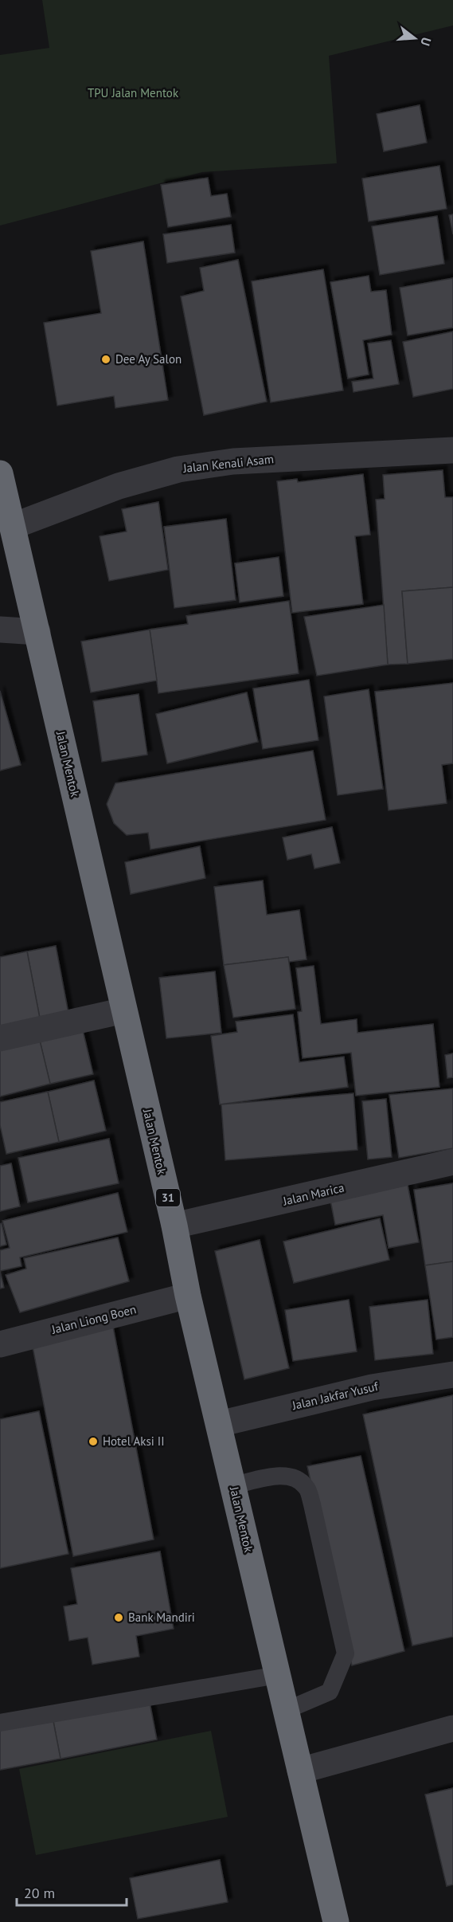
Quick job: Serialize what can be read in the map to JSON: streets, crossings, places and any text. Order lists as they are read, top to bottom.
{
  "streets": {
    "highway": ["Jalan Mentok", "31"],
    "street": [
      "Jalan Kenali Asam",
      "Jalan Marica",
      "Jalan Liong Boen",
      "Jalan Jakfar Yusuf"
    ]
  },
  "crossings": [
    ["Jalan Kenali Asam", "Jalan Mentok"],
    ["Jalan Mentok", "Jalan Marica"],
    ["Jalan Mentok", "Jalan Liong Boen"],
    ["Jalan Mentok", "Jalan Jakfar Yusuf"]
  ],
  "parks": ["TPU Jalan Mentok"],
  "places": ["Dee Ay Salon", "Hotel Aksi II", "Bank Mandiri"],
  "scale_bar": "20 m",
  "north": "right"
}
